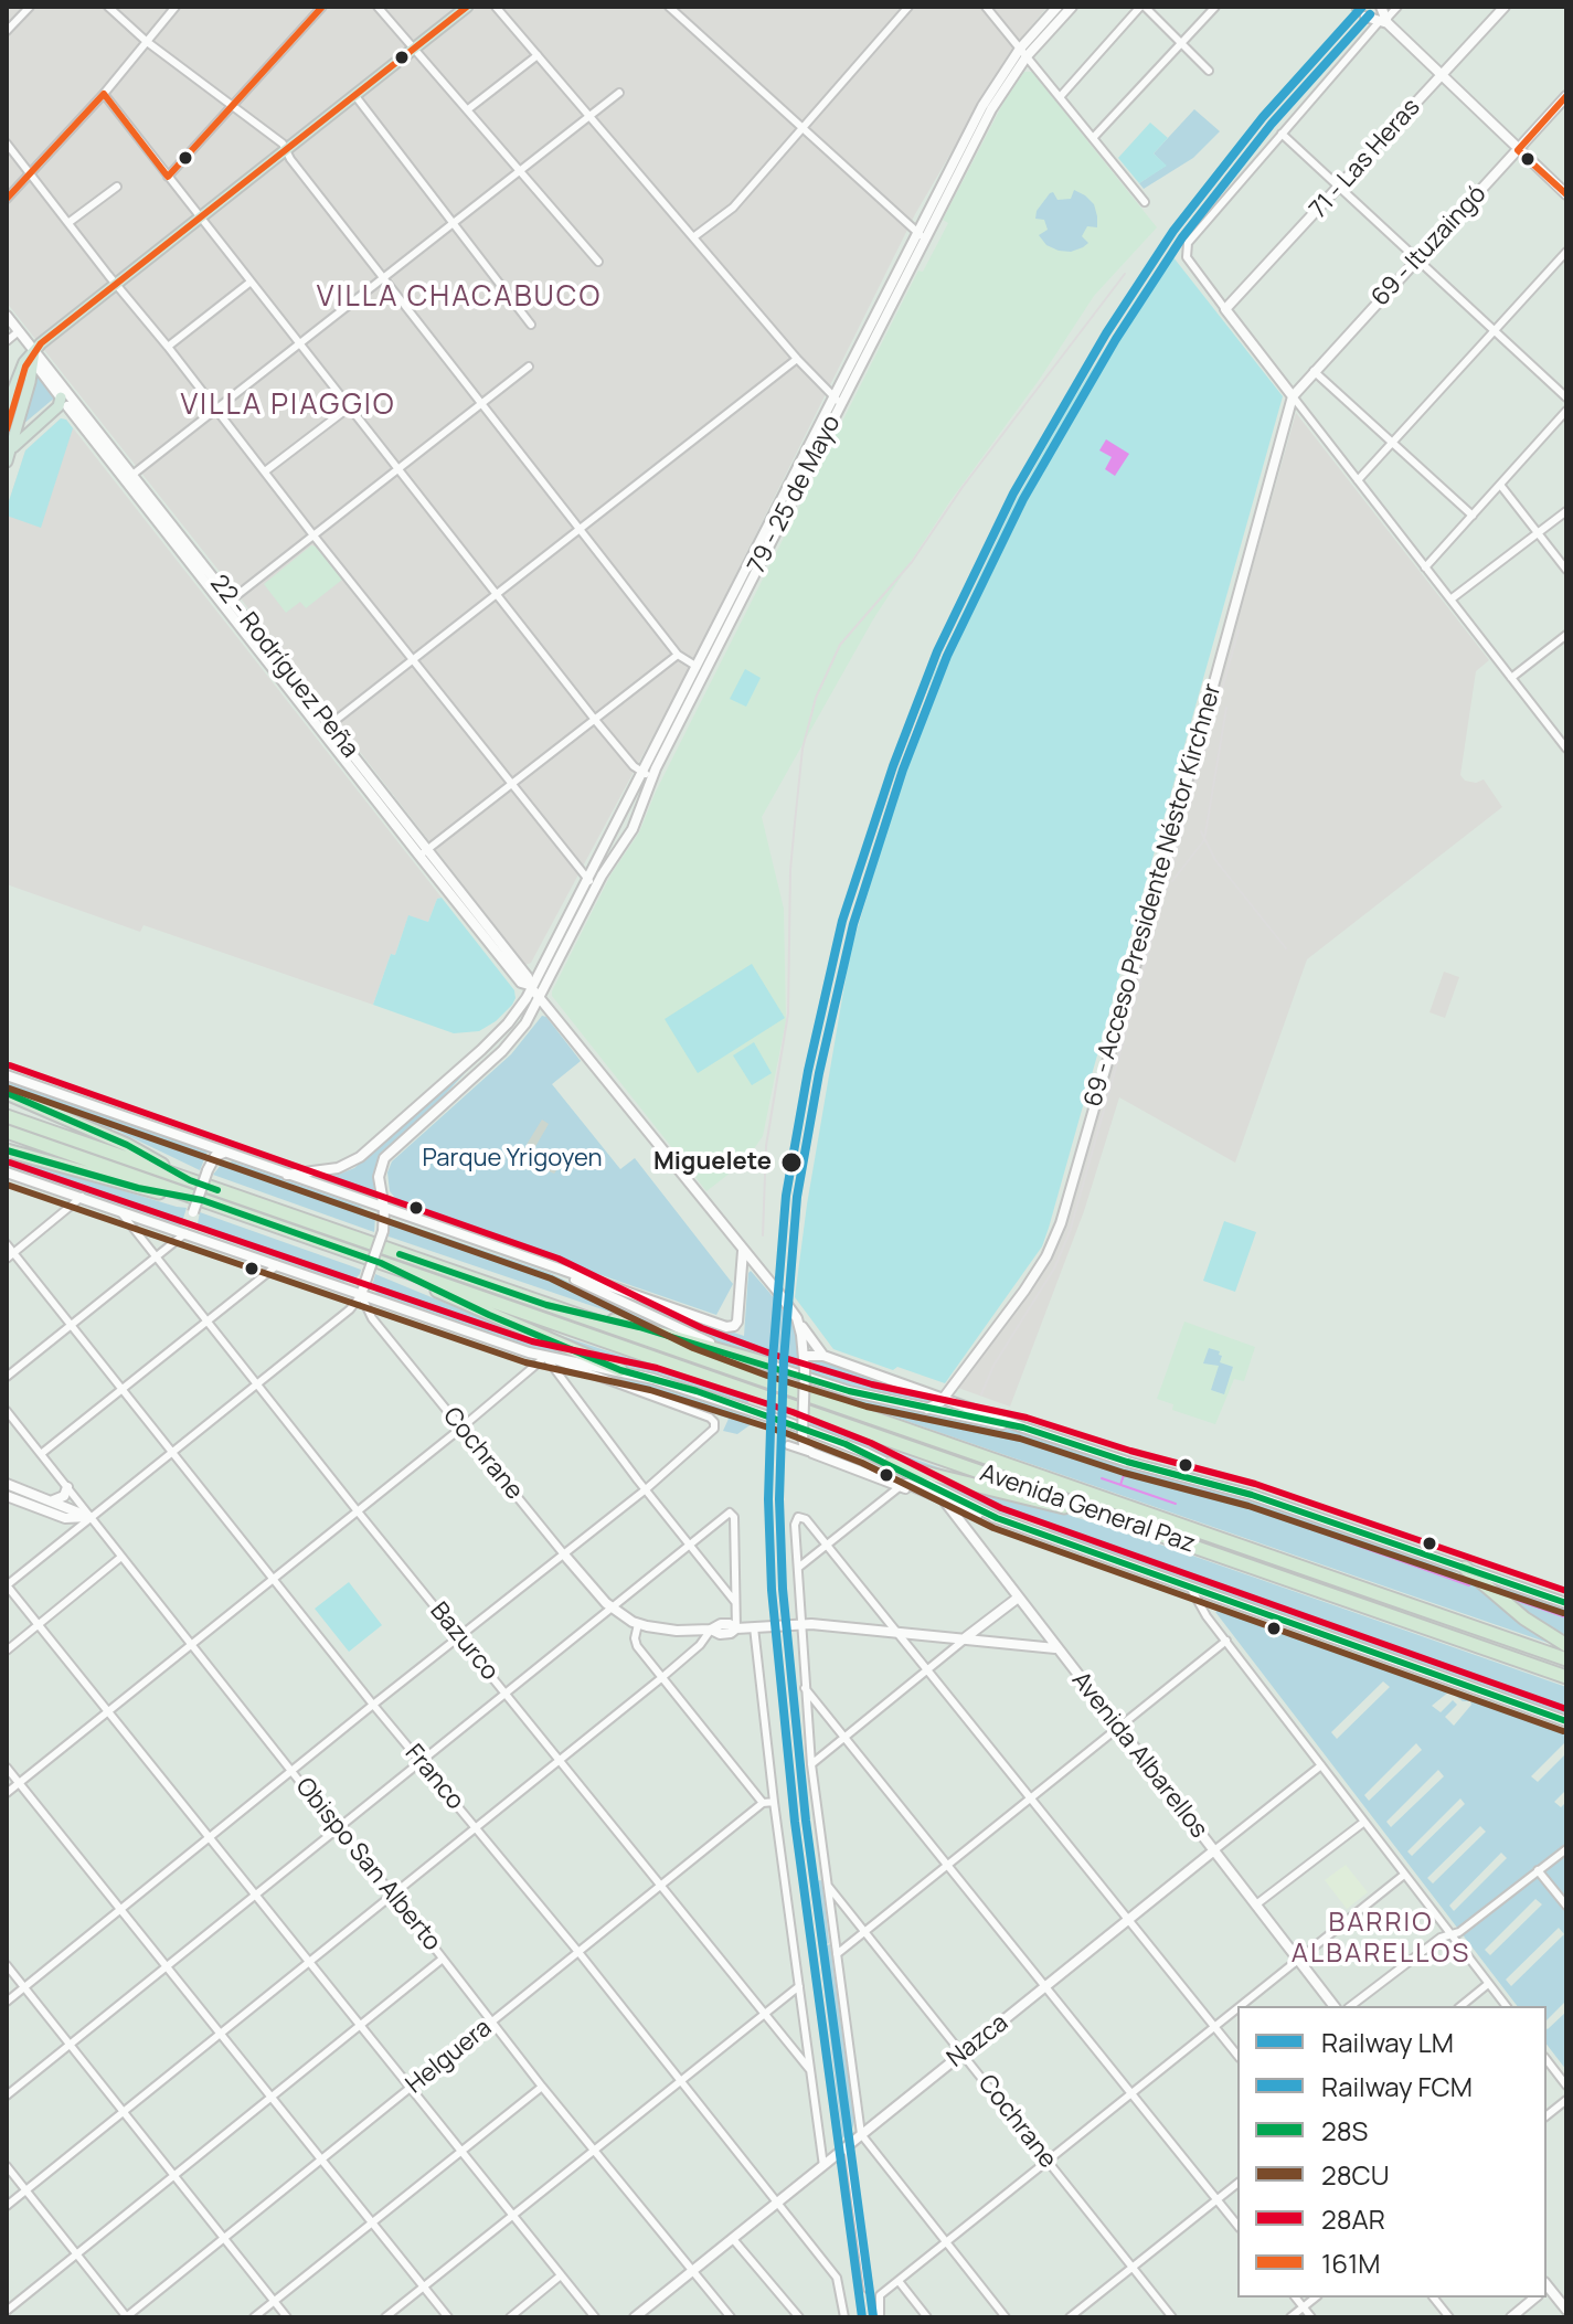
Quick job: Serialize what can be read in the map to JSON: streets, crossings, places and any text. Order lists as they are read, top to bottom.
{
  "streets": {
    "highway": ["Avenida General Paz"],
    "street": [
      "71 - Las Heras",
      "69 - Ituzaingó",
      "79 - 25 de Mayo",
      "22 - Rodríguez Peña",
      "69 - Acceso Presidente Néstor Kirchner",
      "Cochrane",
      "Bazurco",
      "Avenida Albarellos",
      "Franco",
      "Obispo San Alberto",
      "Nazca",
      "Helguera"
    ]
  },
  "crossings": [
    ["69 - Ituzaingó", "69 - Acceso Presidente Néstor Kirchner"],
    ["79 - 25 de Mayo", "22 - Rodríguez Peña"],
    ["79 - 25 de Mayo", "Cochrane"],
    ["79 - 25 de Mayo", "Avenida General Paz"],
    ["22 - Rodríguez Peña", "Avenida General Paz"],
    ["Cochrane", "Avenida General Paz"],
    ["Cochrane", "Nazca"],
    ["Avenida General Paz", "Bazurco"],
    ["Avenida General Paz", "Avenida Albarellos"],
    ["Bazurco", "Helguera"],
    ["Avenida Albarellos", "Nazca"],
    ["Franco", "Nazca"],
    ["Franco", "Helguera"],
    ["Obispo San Alberto", "Nazca"],
    ["Obispo San Alberto", "Helguera"]
  ],
  "districts": ["VILLA CHACABUCO", "VILLA PIAGGIO", "BARRIO ALBARELLOS"],
  "parks": ["Parque Yrigoyen"],
  "places": ["Miguelete"],
  "lines": [
    "rail line LM",
    "transit line 161M",
    "rail line FCM",
    "transit line 28AR",
    "transit line 28CU",
    "transit line 28S"
  ],
  "legend": [
    "Railway LM",
    "Railway FCM",
    "28S",
    "28CU",
    "28AR",
    "161M"
  ]
}
